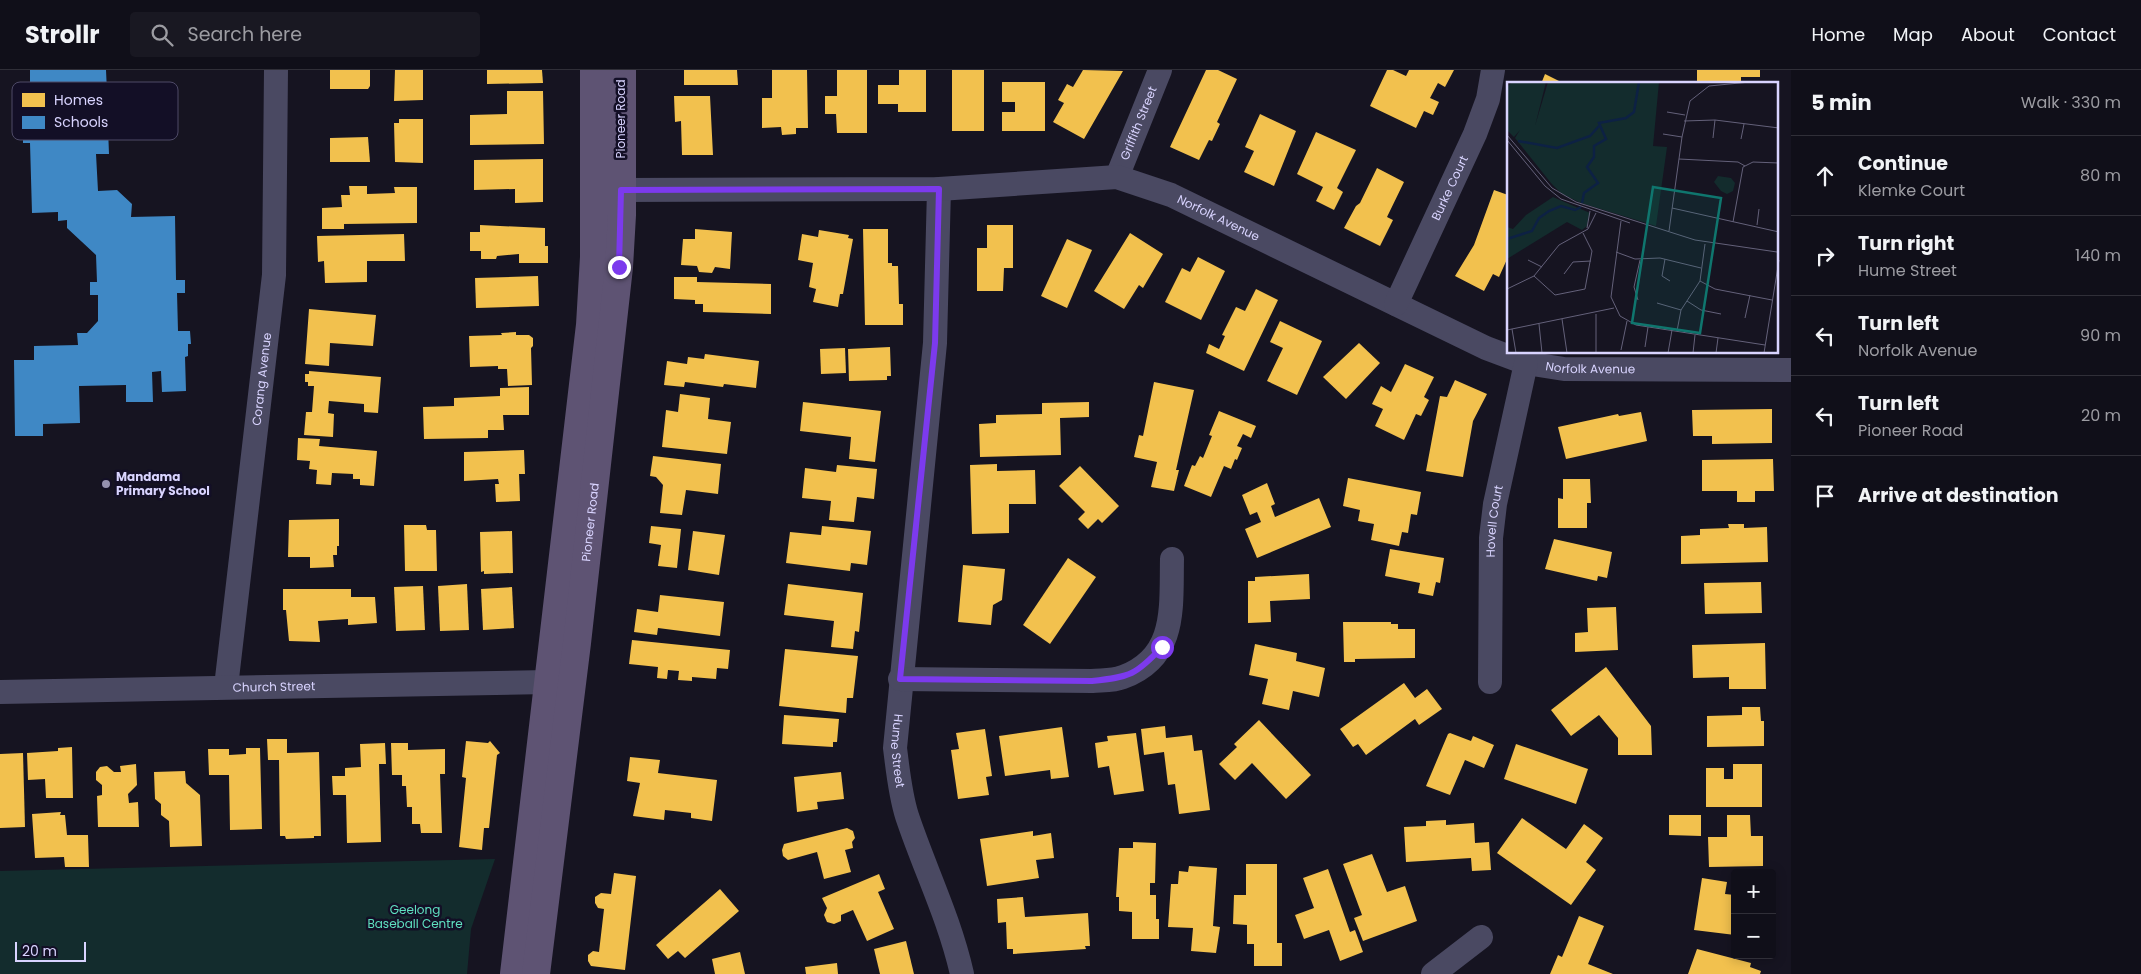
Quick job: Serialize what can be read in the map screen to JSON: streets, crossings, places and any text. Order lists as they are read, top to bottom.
{
  "streets": {
    "main road": ["Pioneer Road"],
    "street": [
      "Griffith Street",
      "Burke Court",
      "Norfolk Avenue",
      "Corang Avenue",
      "Hovell Court",
      "Church Street",
      "Hume Street"
    ]
  },
  "crossings": [
    ["Pioneer Road", "Norfolk Avenue"],
    ["Pioneer Road", "Church Street"],
    ["Griffith Street", "Norfolk Avenue"],
    ["Burke Court", "Norfolk Avenue"],
    ["Norfolk Avenue", "Hovell Court"],
    ["Norfolk Avenue", "Hume Street"],
    ["Corang Avenue", "Church Street"]
  ],
  "parks": ["Geelong Baseball Centre"],
  "places": ["Mandama Primary School"],
  "legend": ["Homes", "Schools"],
  "scale_bar": "20 m",
  "page": {
    "header": "Strollr",
    "search": "Search here",
    "nav": [
      "Home",
      "Map",
      "About",
      "Contact"
    ],
    "heading": ["5 min", "Walk · 330 m"],
    "list": [
      ["Continue", "Klemke Court", "80 m"],
      ["Turn right", "Hume Street", "140 m"],
      ["Turn left", "Norfolk Avenue", "90 m"],
      ["Turn left", "Pioneer Road", "20 m"],
      "Arrive at destination"
    ],
    "map_buttons": ["+", "−"],
    "scale": "20 m"
  }
}
